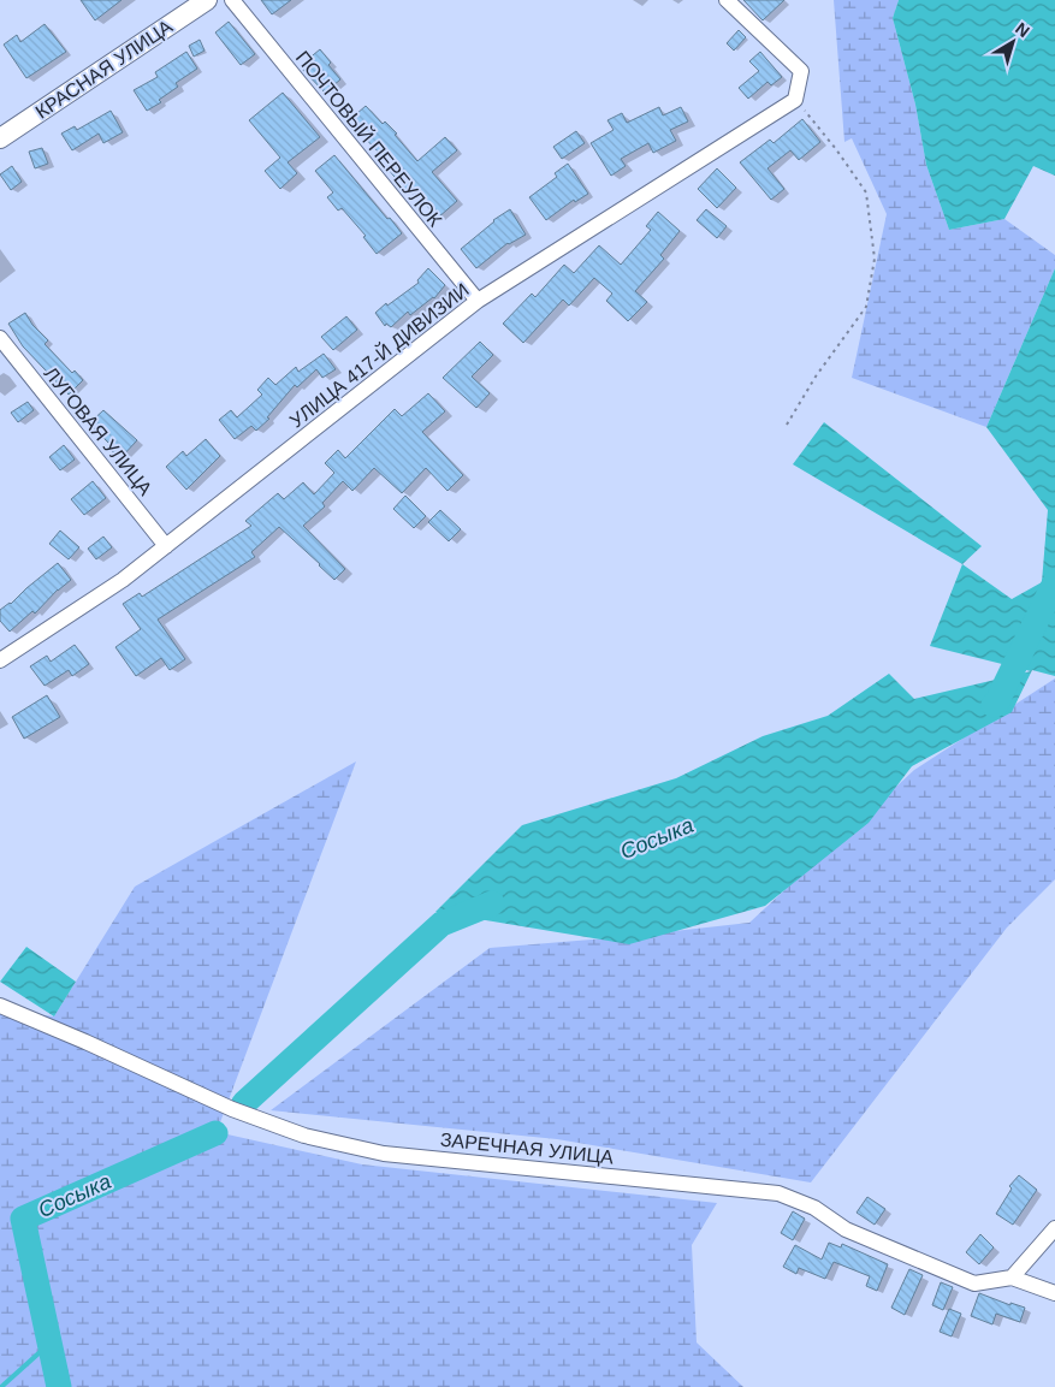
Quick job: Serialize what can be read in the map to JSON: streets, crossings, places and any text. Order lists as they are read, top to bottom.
{
  "streets": {
    "street": [
      "КРАСНАЯ УЛИЦА",
      "ПОЧТОВЫЙ ПЕРЕУЛОК",
      "УЛИЦА 417-Й ДИВИЗИИ",
      "ЛУГОВАЯ УЛИЦА",
      "ЗАРЕЧНАЯ УЛИЦА"
    ]
  },
  "crossings": [
    ["ПОЧТОВЫЙ ПЕРЕУЛОК", "УЛИЦА 417-Й ДИВИЗИИ"],
    ["УЛИЦА 417-Й ДИВИЗИИ", "ЛУГОВАЯ УЛИЦА"]
  ],
  "water": ["Сосыка"],
  "north": "top right"
}
